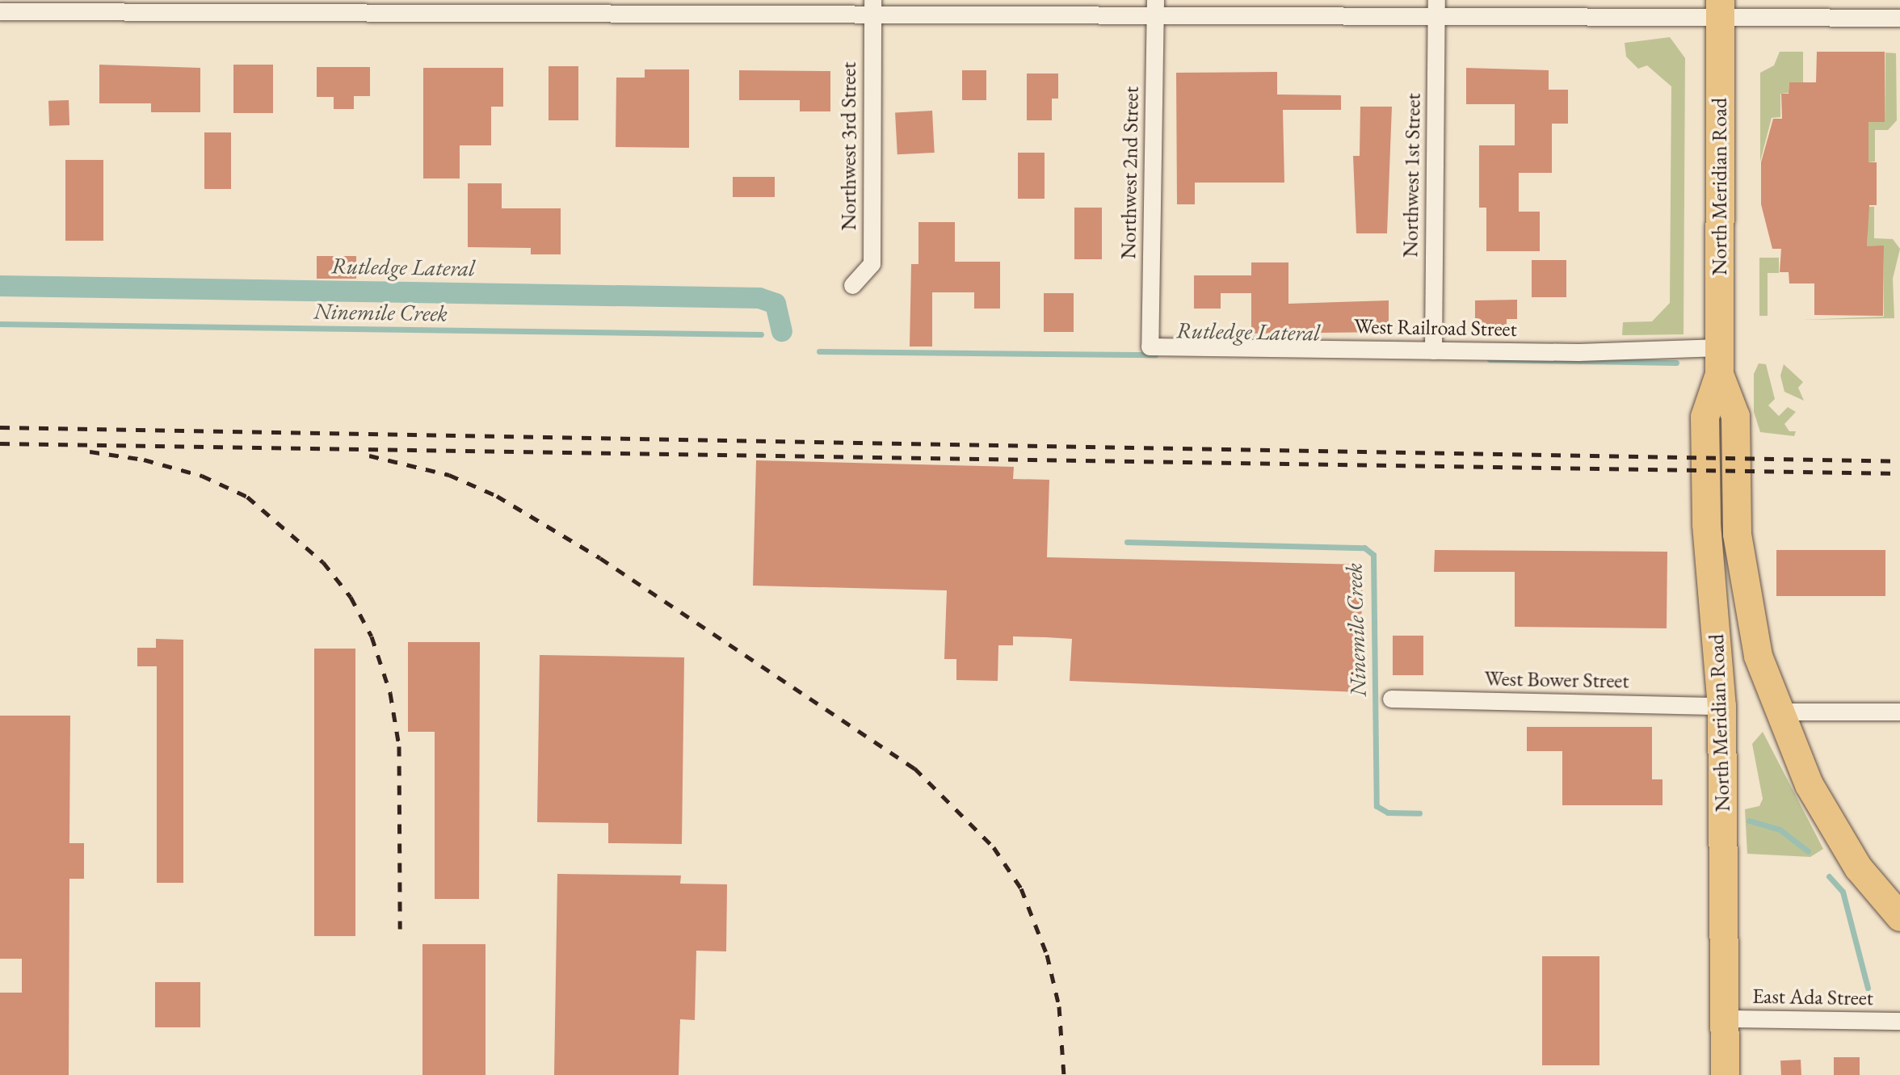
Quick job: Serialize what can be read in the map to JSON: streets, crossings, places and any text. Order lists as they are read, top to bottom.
{
  "streets": {
    "main road": ["North Meridian Road"],
    "street": [
      "Northwest 3rd Street",
      "Northwest 2nd Street",
      "Northwest 1st Street",
      "West Railroad Street",
      "West Bower Street",
      "East Ada Street"
    ]
  },
  "crossings": [
    ["Northwest 2nd Street", "West Railroad Street"],
    ["Northwest 1st Street", "West Railroad Street"],
    ["North Meridian Road", "West Railroad Street"],
    ["North Meridian Road", "West Bower Street"],
    ["North Meridian Road", "East Ada Street"]
  ],
  "water": ["Rutledge Lateral", "Ninemile Creek"]
}
